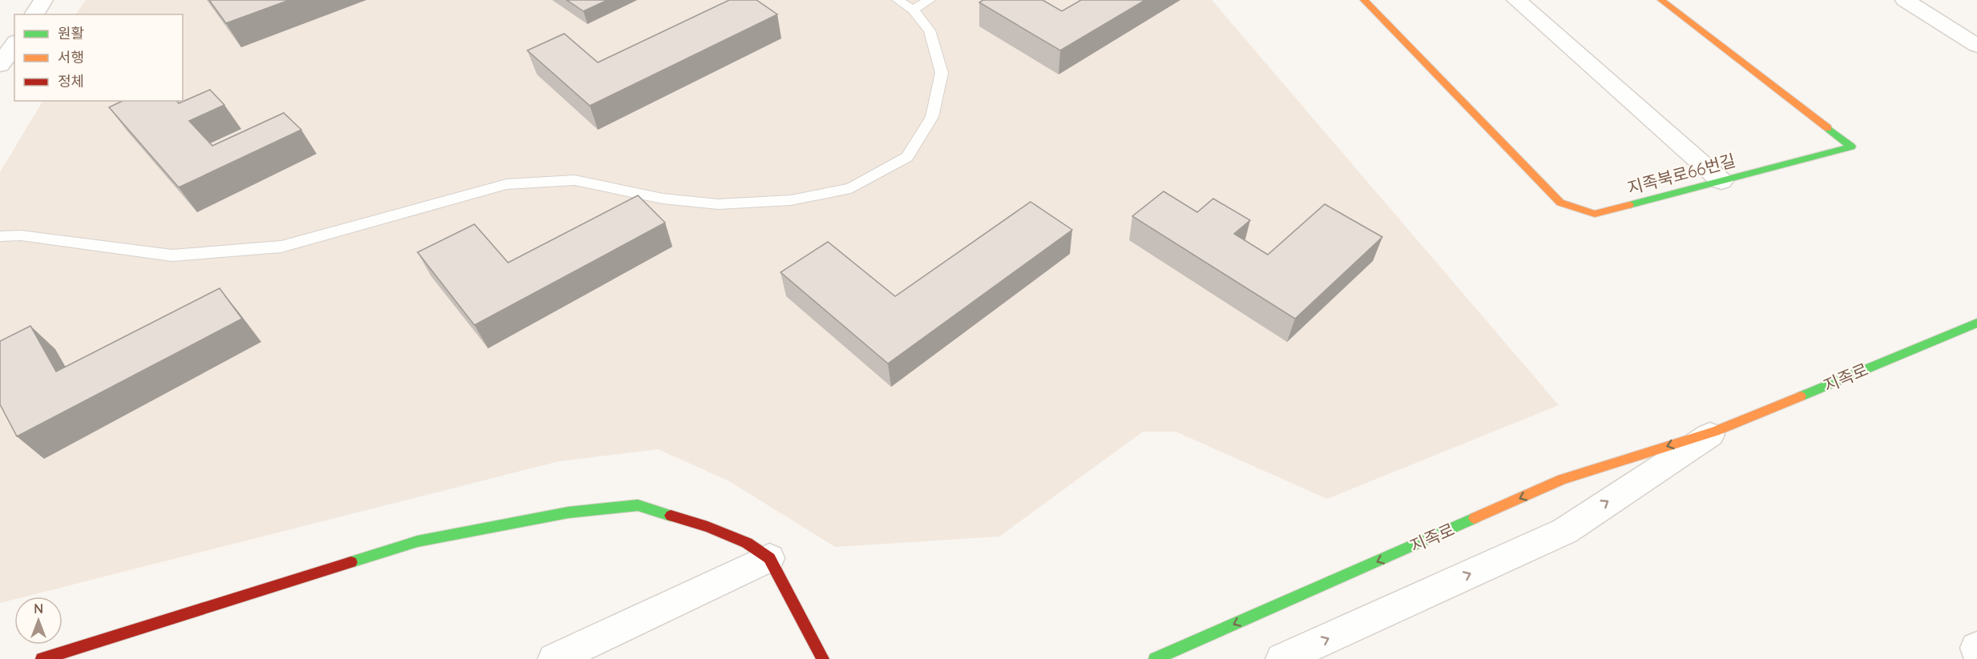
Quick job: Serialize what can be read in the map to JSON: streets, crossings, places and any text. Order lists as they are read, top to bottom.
{
  "streets": {
    "street": ["지족북로66번길", "지족로"]
  },
  "legend": ["원활", "서행", "정체"],
  "north": "top"
}
